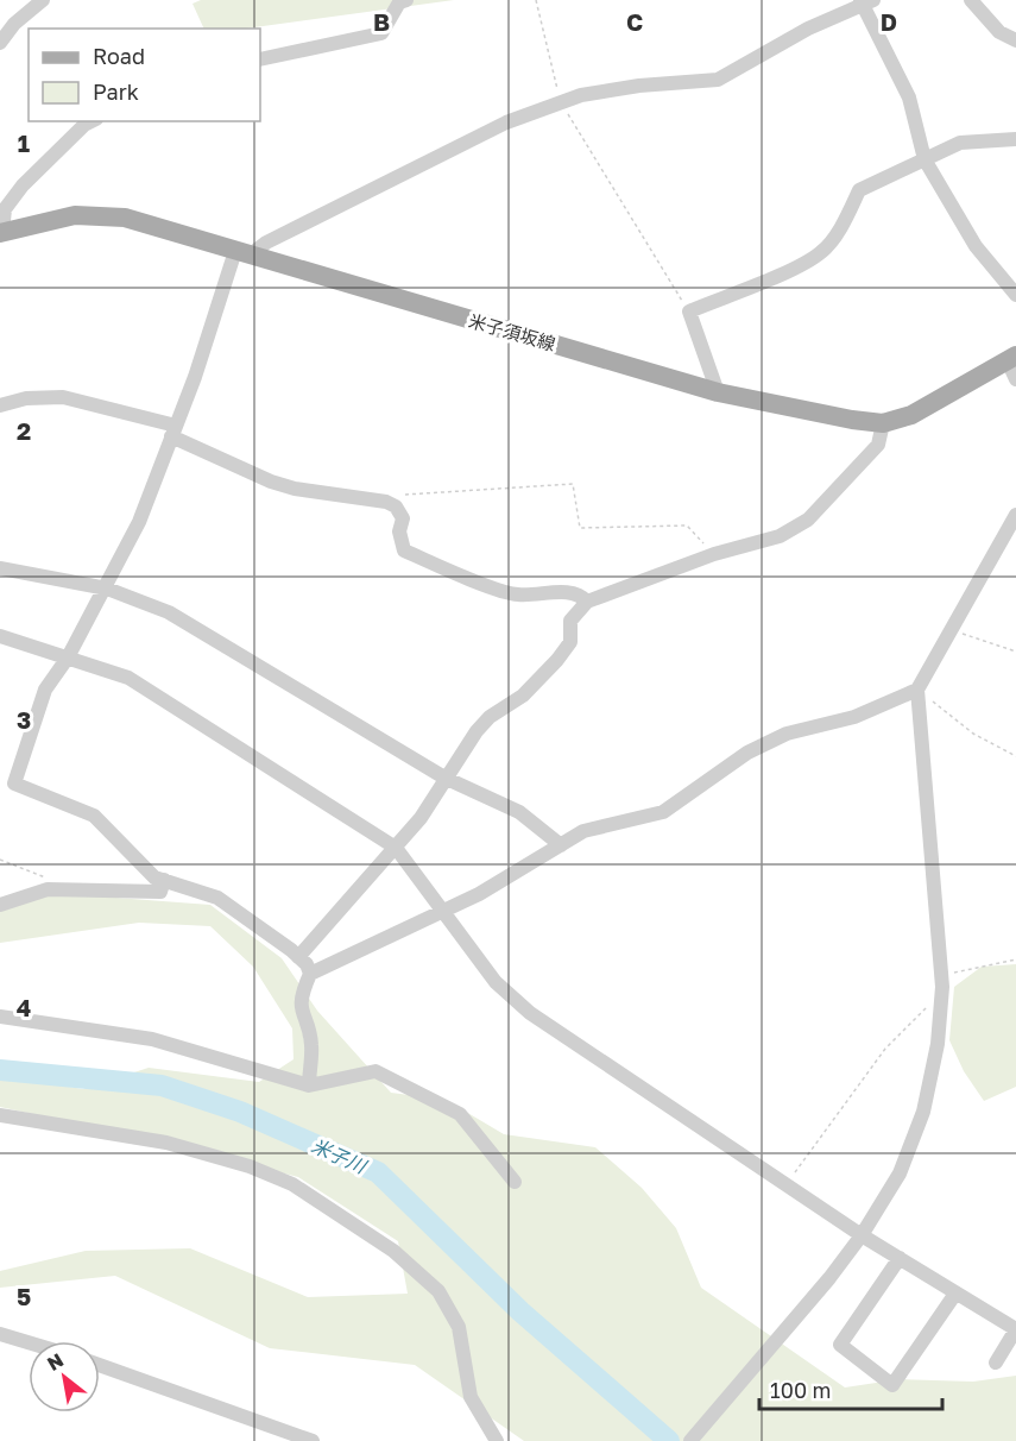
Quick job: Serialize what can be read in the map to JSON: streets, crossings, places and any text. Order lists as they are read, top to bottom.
{
  "streets": {
    "main road": ["米子須坂線"]
  },
  "water": ["米子川"],
  "legend": ["Road", "Park"],
  "scale_bar": "100 m",
  "north": "top left",
  "grid": {
    "columns": ["B", "C", "D"],
    "rows": [
      "1",
      "2",
      "3",
      "4",
      "5"
    ]
  }
}
